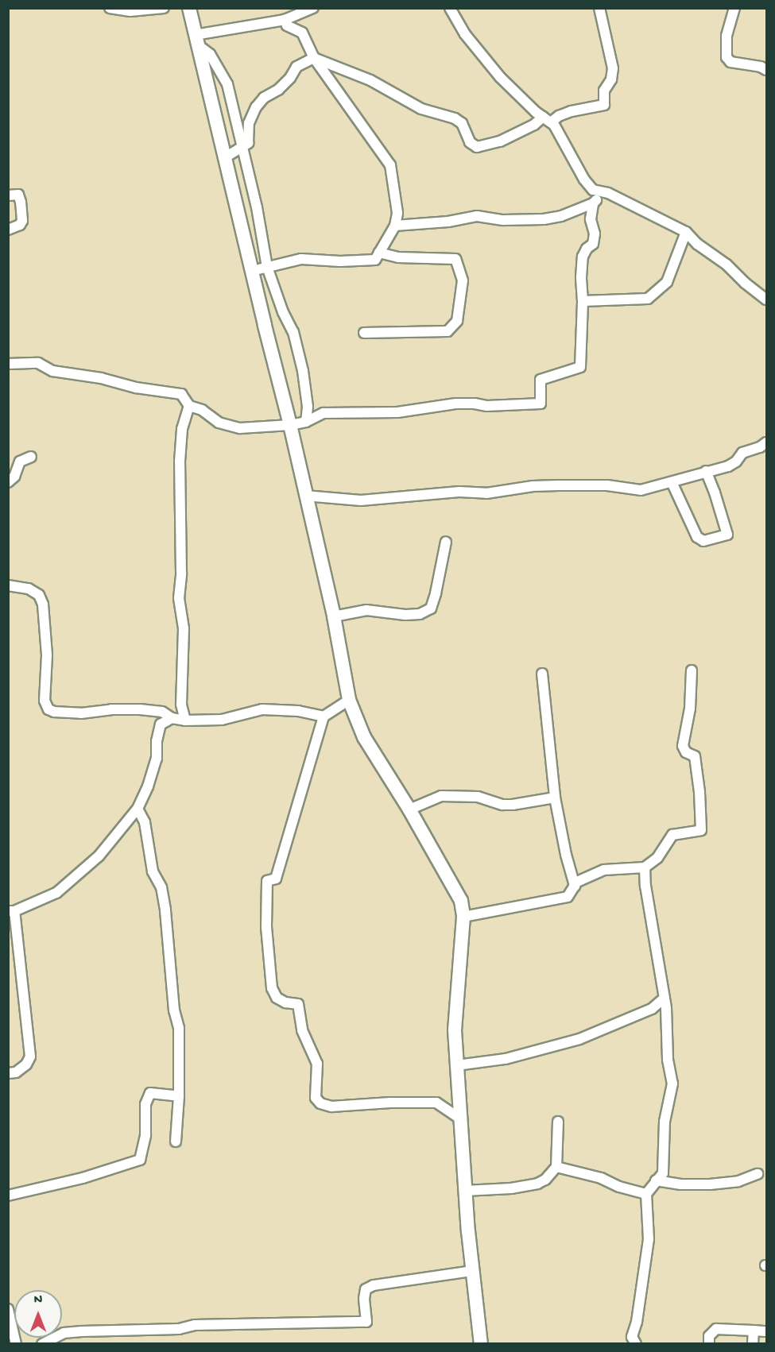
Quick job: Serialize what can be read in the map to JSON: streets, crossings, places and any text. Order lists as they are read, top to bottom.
{
  "north": "top"
}
